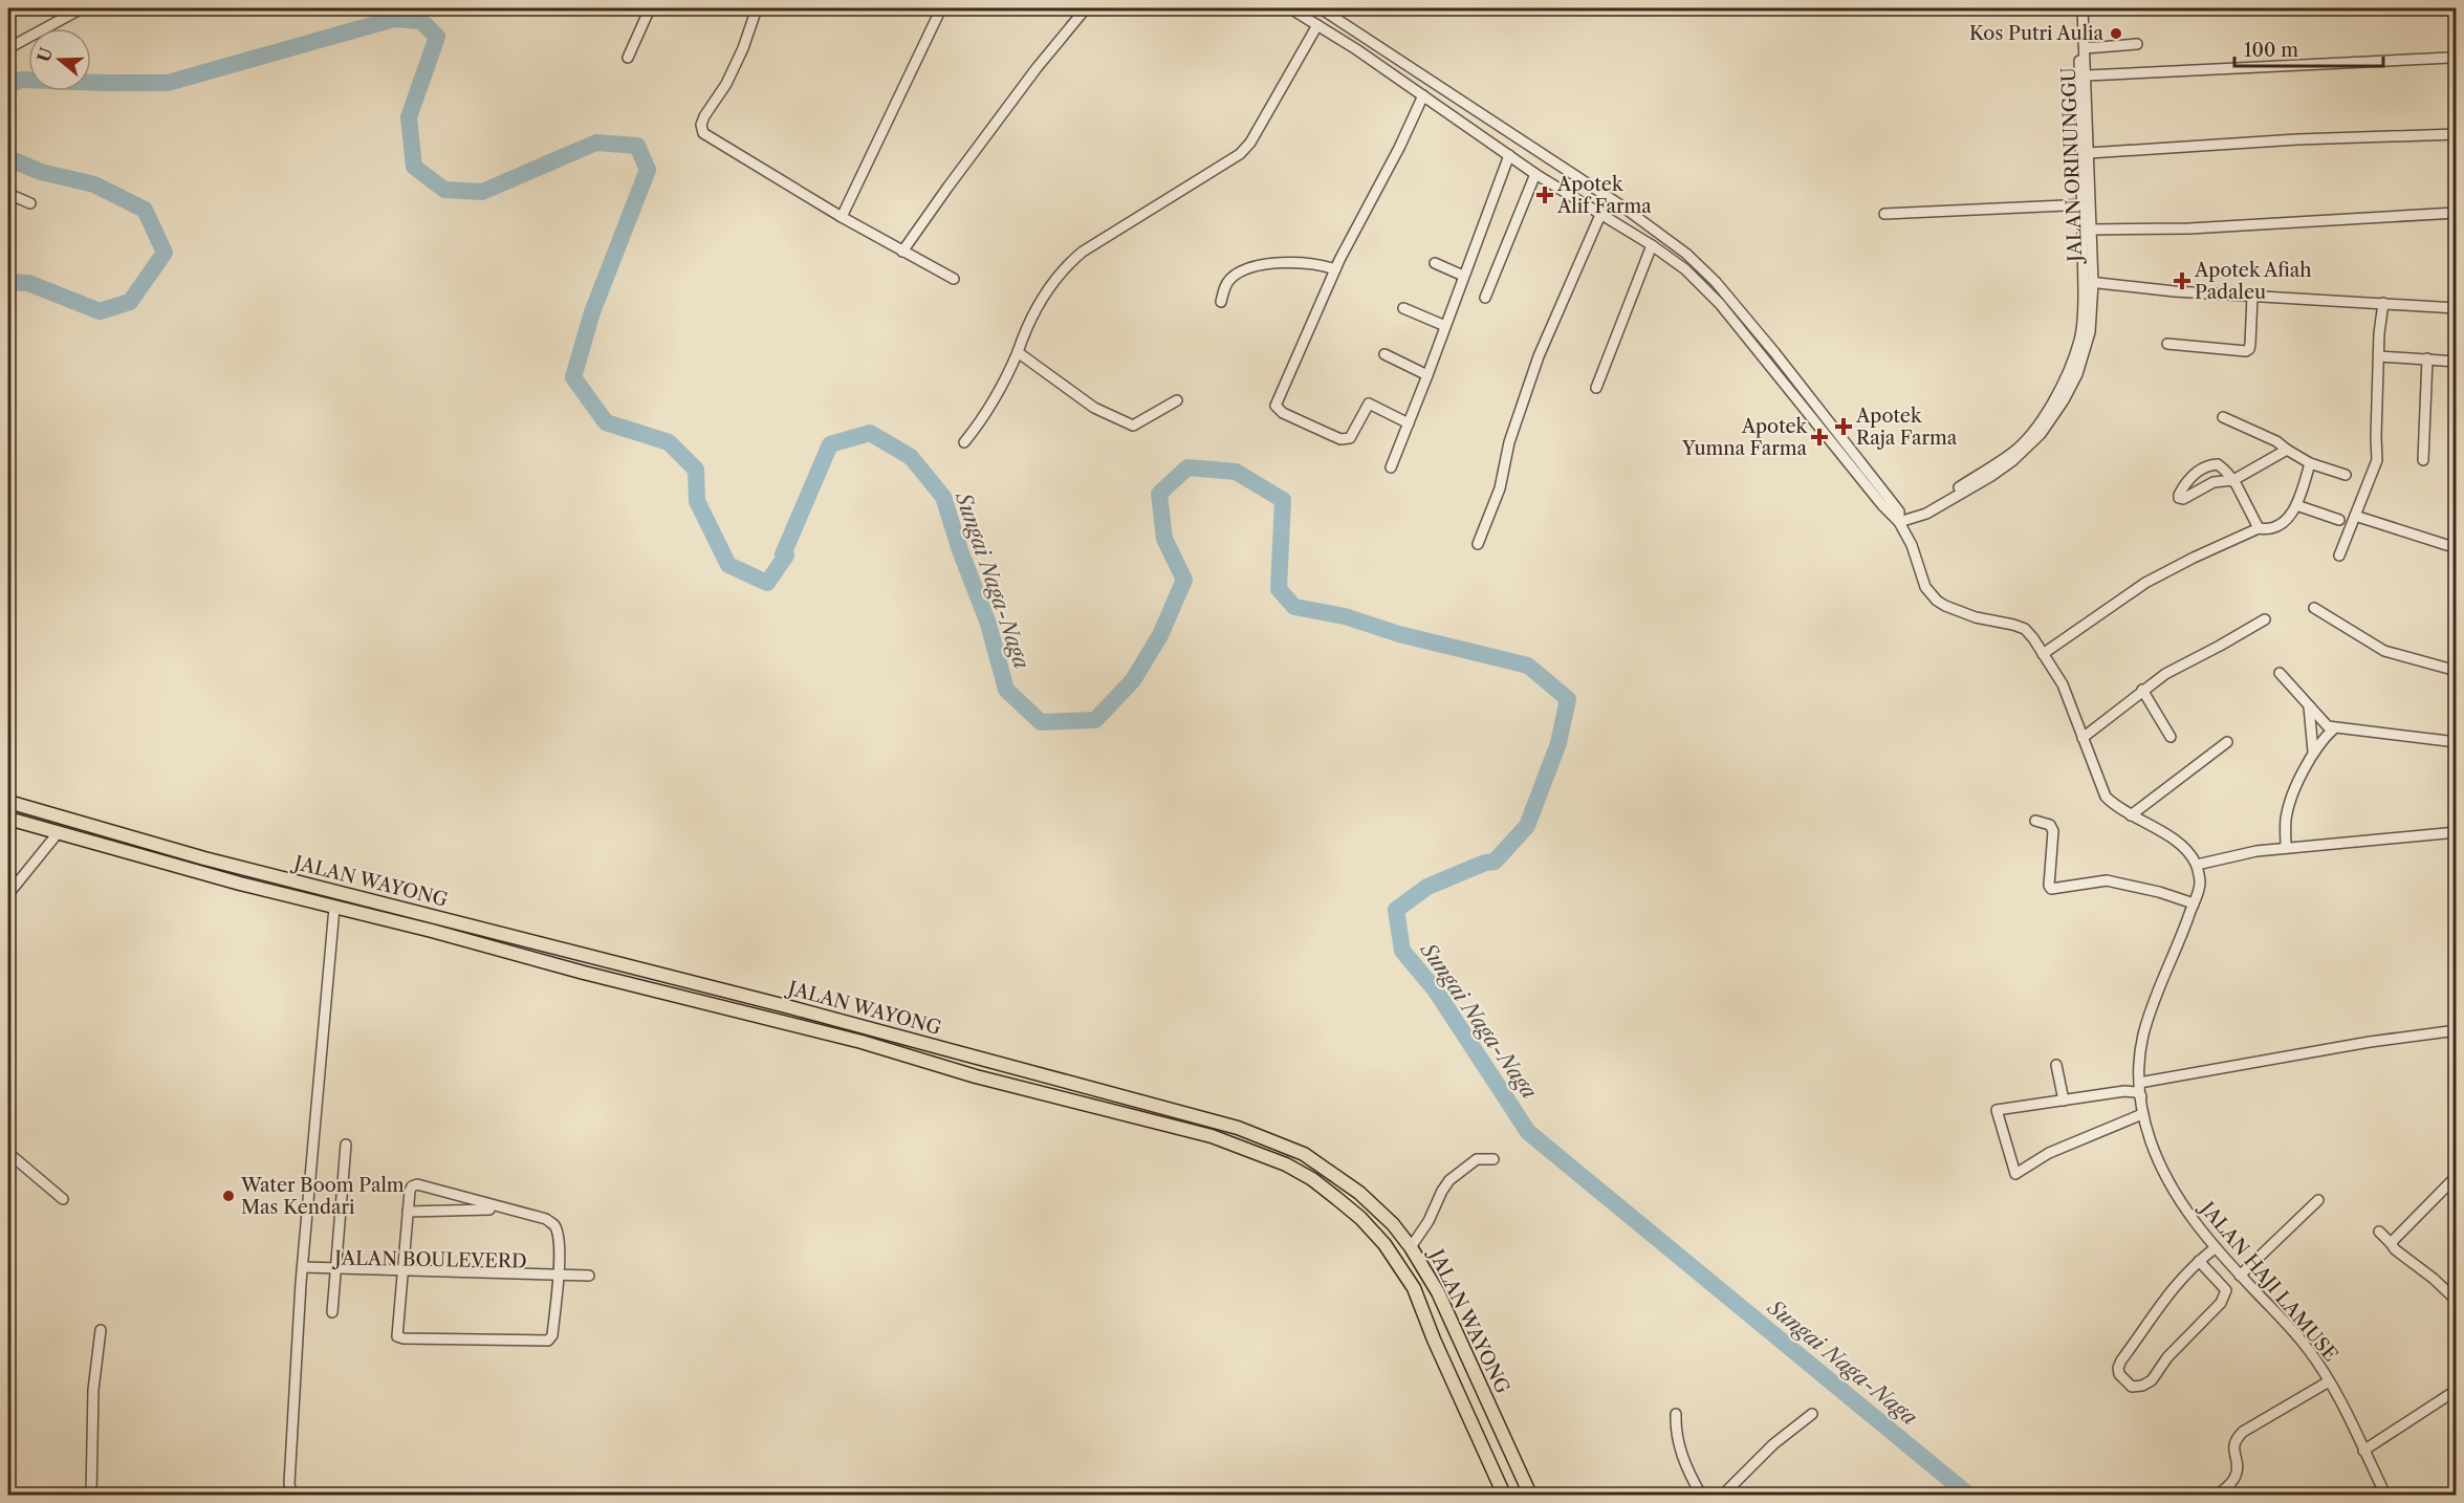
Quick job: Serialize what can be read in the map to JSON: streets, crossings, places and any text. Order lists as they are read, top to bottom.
{
  "streets": {
    "main road": ["JALAN WAYONG"],
    "street": ["JALAN ORINUNGGU", "JALAN BOULEVERD", "JALAN HAJI LAMUSE"]
  },
  "water": ["Sungai Naga-Naga"],
  "places": {
    "other": ["Kos Putri Aulia", "Water Boom Palm Mas Kendari"],
    "health": [
      "Apotek Alif Farma",
      "Apotek Afiah Padaleu",
      "Apotek Raja Farma",
      "Apotek Yumna Farma"
    ]
  },
  "scale_bar": "100 m",
  "north": "left"
}
